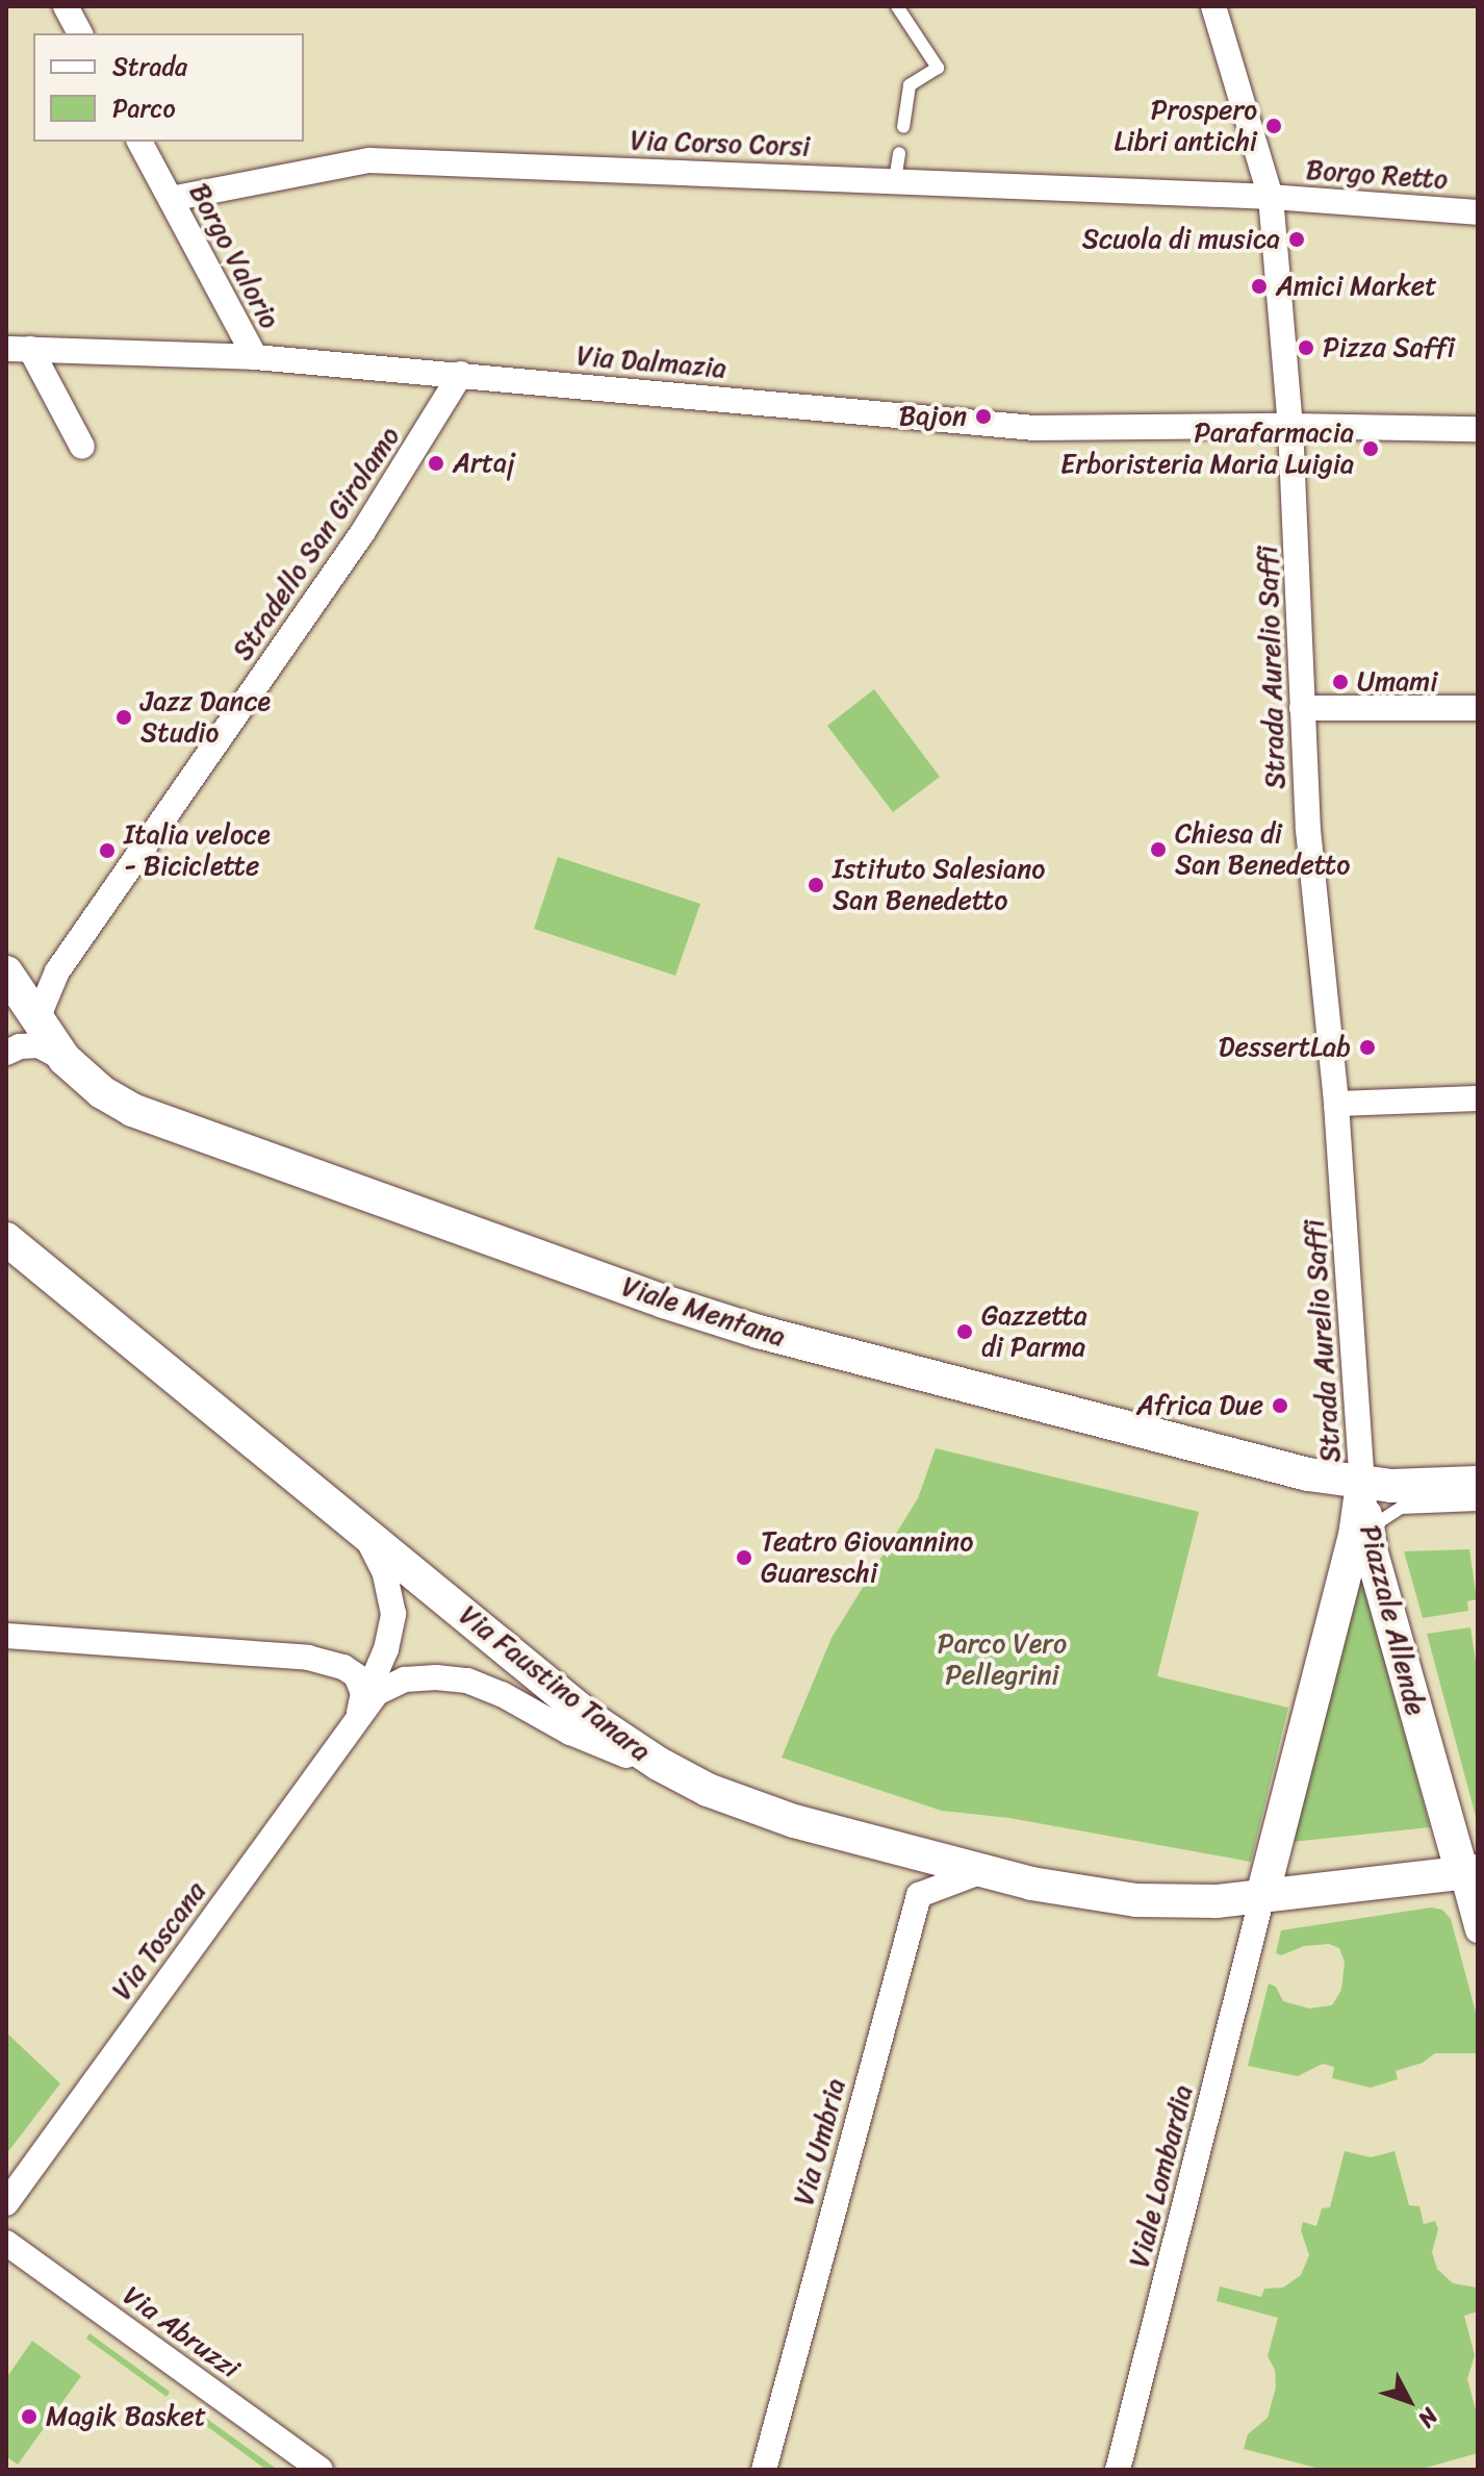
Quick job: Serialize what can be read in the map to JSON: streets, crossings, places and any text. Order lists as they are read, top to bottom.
{
  "streets": {
    "main road": ["Viale Mentana", "Piazzale Allende", "Via Faustino Tanara"],
    "street": [
      "Via Corso Corsi",
      "Borgo Retto",
      "Borgo Valorio",
      "Via Dalmazia",
      "Stradello San Girolamo",
      "Strada Aurelio Saffi",
      "Via Toscana",
      "Via Umbria",
      "Viale Lombardia",
      "Via Abruzzi"
    ]
  },
  "crossings": [
    ["Via Corso Corsi", "Borgo Retto"],
    ["Via Corso Corsi", "Borgo Valorio"],
    ["Via Corso Corsi", "Strada Aurelio Saffi"],
    ["Borgo Retto", "Strada Aurelio Saffi"],
    ["Borgo Valorio", "Via Dalmazia"],
    ["Via Dalmazia", "Stradello San Girolamo"],
    ["Via Dalmazia", "Strada Aurelio Saffi"],
    ["Stradello San Girolamo", "Viale Mentana"],
    ["Strada Aurelio Saffi", "Viale Mentana"],
    ["Strada Aurelio Saffi", "Piazzale Allende"],
    ["Viale Mentana", "Piazzale Allende"],
    ["Piazzale Allende", "Via Faustino Tanara"],
    ["Piazzale Allende", "Viale Lombardia"],
    ["Via Faustino Tanara", "Via Toscana"],
    ["Via Faustino Tanara", "Via Umbria"],
    ["Via Faustino Tanara", "Viale Lombardia"]
  ],
  "parks": ["Parco Vero Pellegrini"],
  "places": [
    "Prospero Libri antichi",
    "Scuola di musica",
    "Amici Market",
    "Pizza Saffi",
    "Bajon",
    "Parafarmacia Erboristeria Maria Luigia",
    "Artaj",
    "Umami",
    "Jazz Dance Studio",
    "Chiesa di San Benedetto",
    "Italia veloce - Biciclette",
    "Istituto Salesiano San Benedetto",
    "DessertLab",
    "Gazzetta di Parma",
    "Africa Due",
    "Teatro Giovannino Guareschi",
    "Magik Basket"
  ],
  "legend": ["Strada", "Parco"],
  "north": "bottom right"
}
